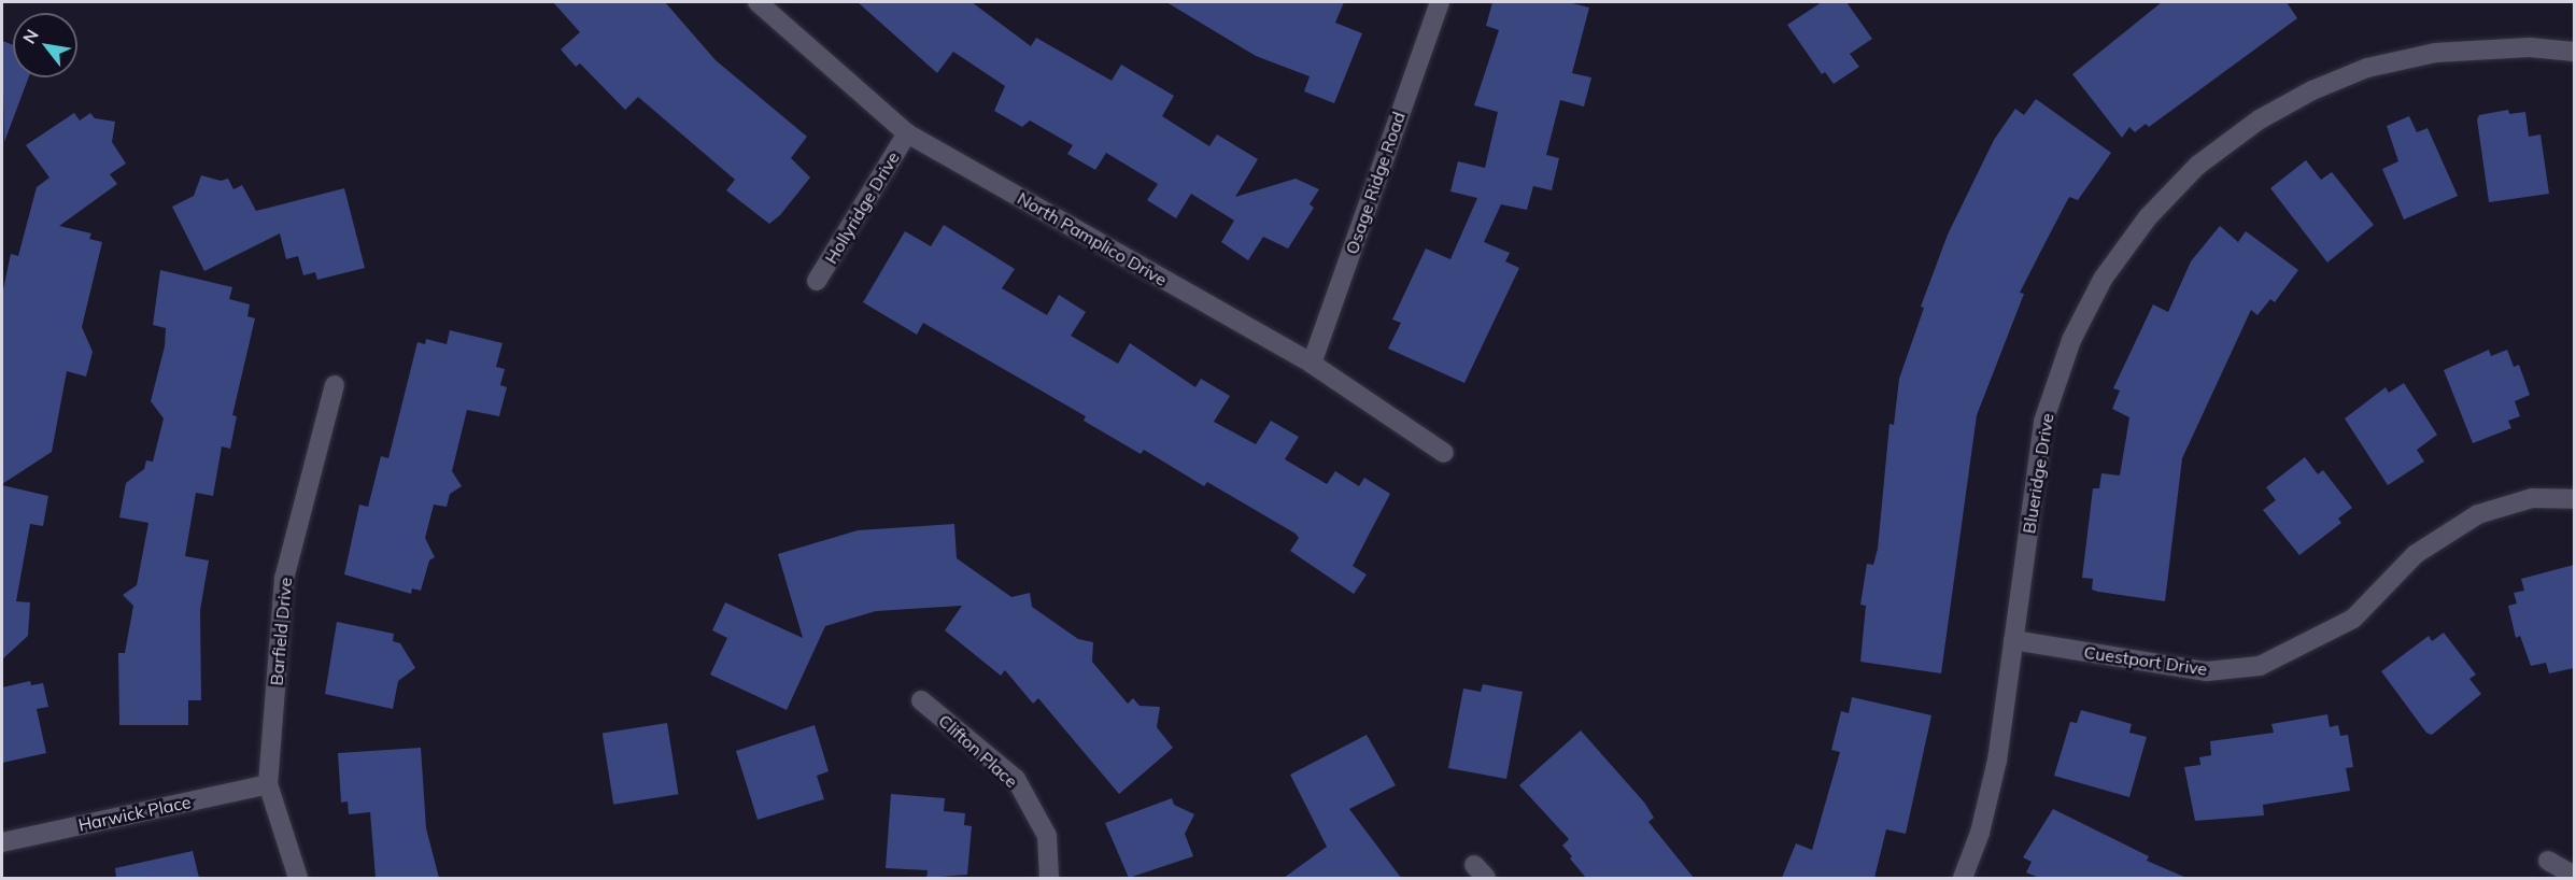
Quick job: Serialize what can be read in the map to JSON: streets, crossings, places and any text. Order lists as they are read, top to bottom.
{
  "streets": {
    "street": [
      "Osage Ridge Road",
      "Hollyridge Drive",
      "North Pamplico Drive",
      "Blueridge Drive",
      "Barfield Drive",
      "Cuestport Drive",
      "Clifton Place",
      "Harwick Place"
    ]
  },
  "crossings": [
    ["Osage Ridge Road", "North Pamplico Drive"],
    ["Hollyridge Drive", "North Pamplico Drive"],
    ["Blueridge Drive", "Cuestport Drive"],
    ["Barfield Drive", "Harwick Place"]
  ],
  "north": "top left"
}
